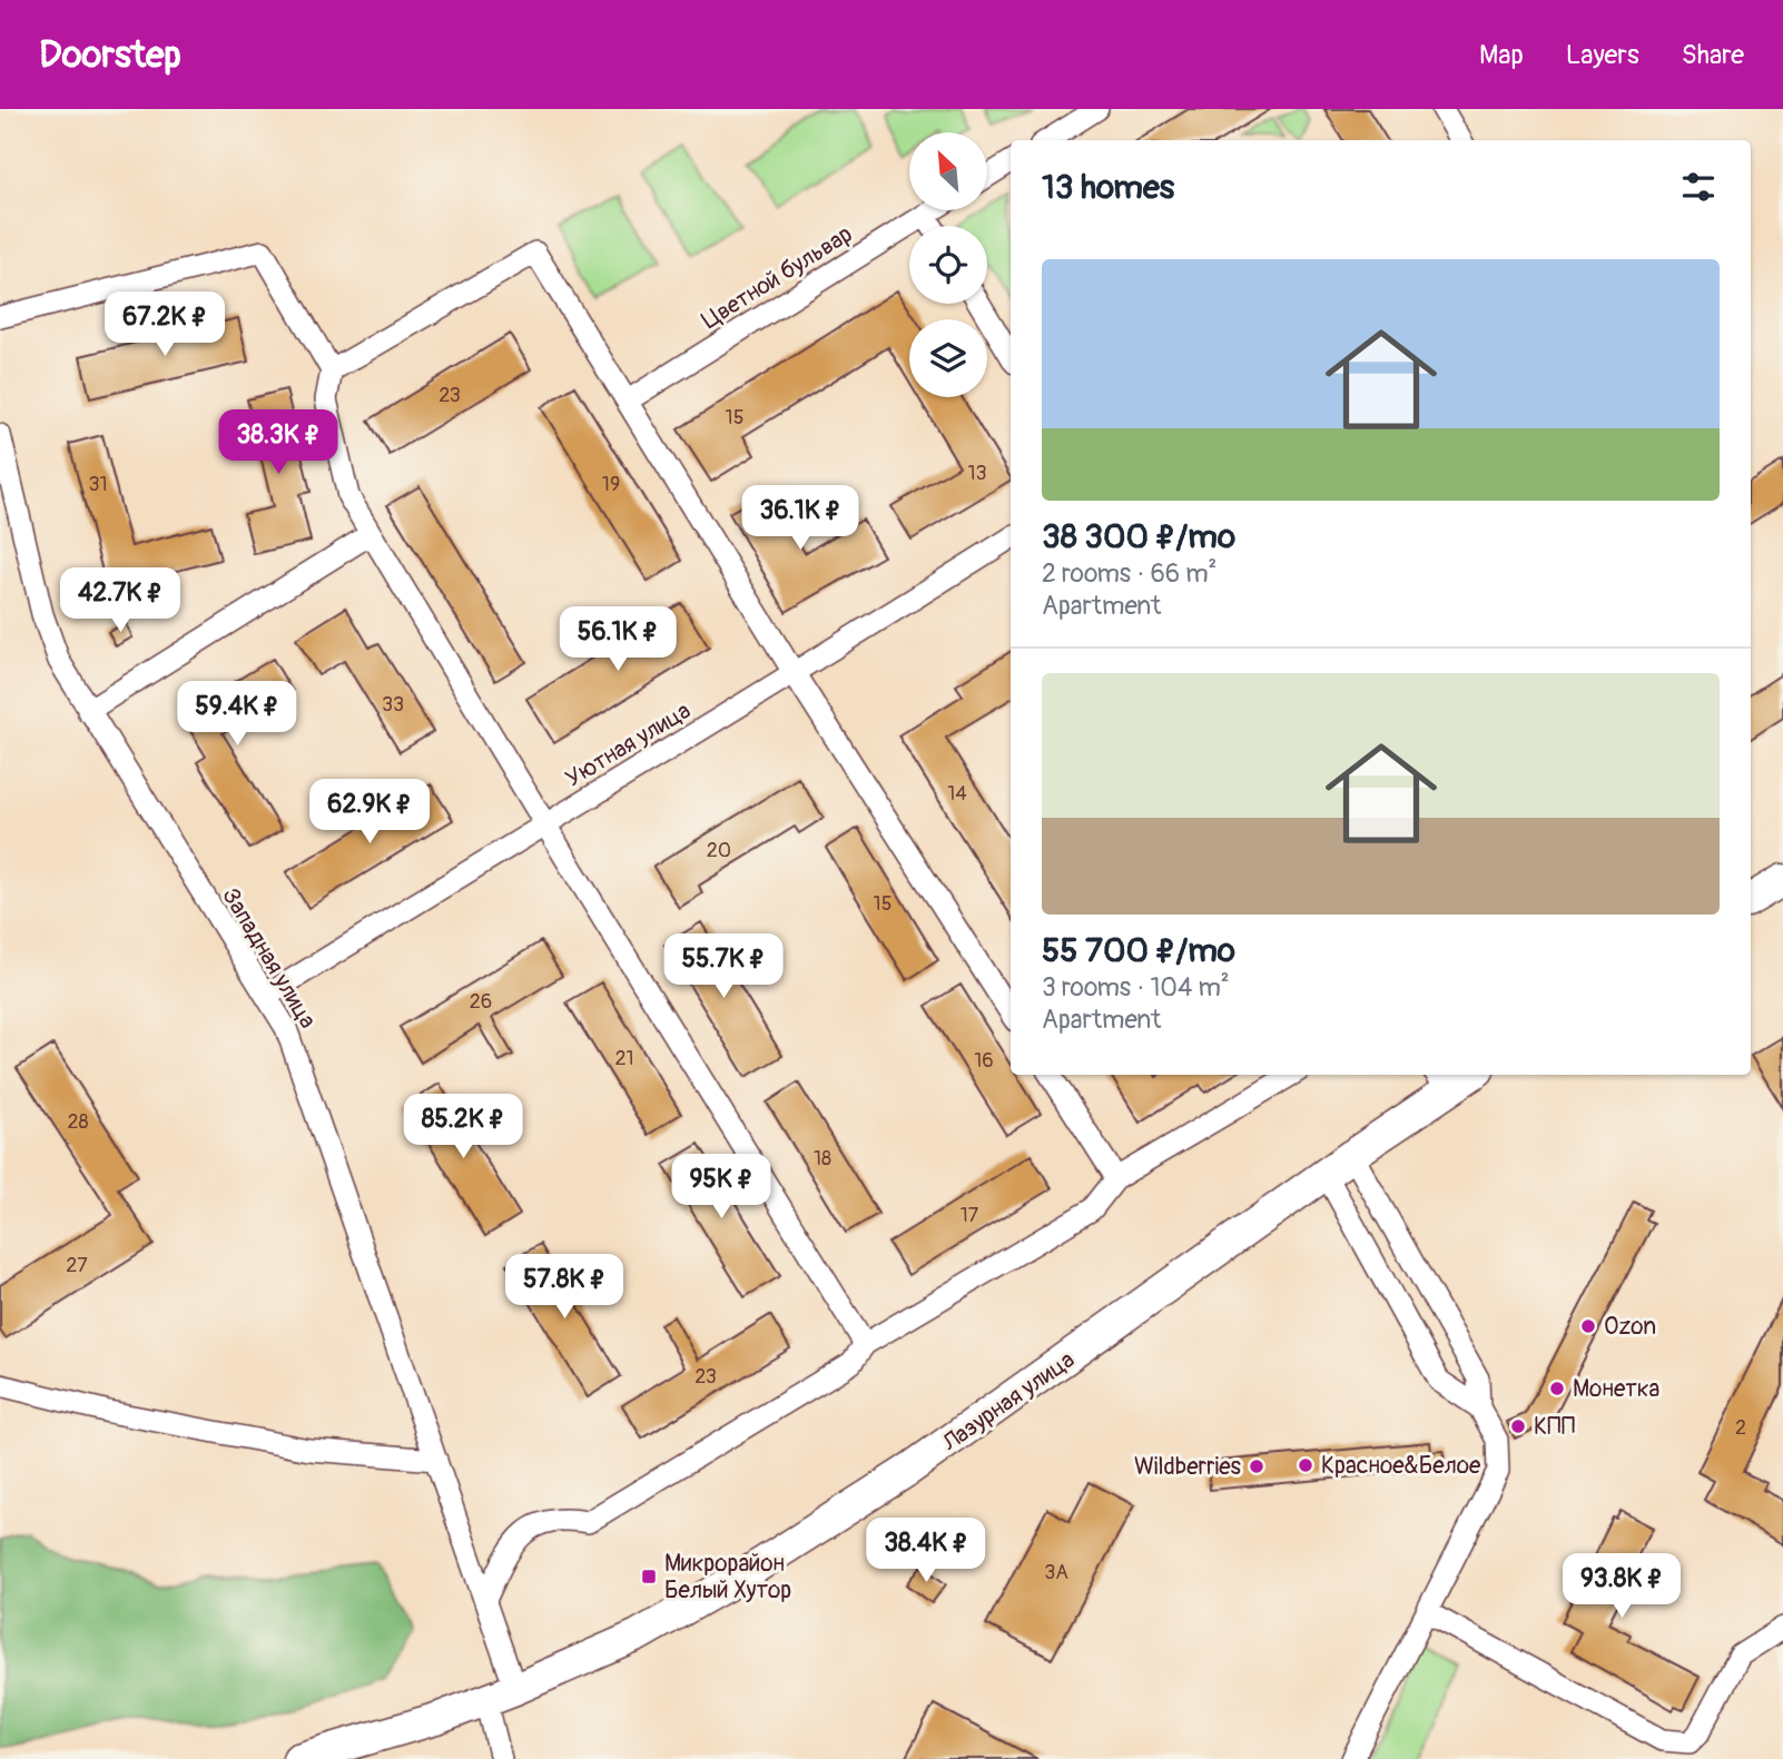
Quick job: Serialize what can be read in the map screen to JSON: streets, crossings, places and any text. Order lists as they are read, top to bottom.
{
  "streets": {
    "street": [
      "Цветной бульвар",
      "Уютная улица",
      "Западная улица",
      "Лазурная улица"
    ]
  },
  "crossings": [
    ["Уютная улица", "Западная улица"],
    ["Западная улица", "Лазурная улица"]
  ],
  "places": {
    "other": [
      "Ozon",
      "Монетка",
      "КПП",
      "Красное&Белое",
      "Wildberries"
    ],
    "transit": ["Микрорайон Белый Хутор"]
  },
  "house_numbers": [
    "23",
    "15",
    "13",
    "31",
    "19",
    "33",
    "14",
    "20",
    "15",
    "26",
    "21",
    "16",
    "28",
    "18",
    "17",
    "27",
    "23",
    "2",
    "3А"
  ],
  "north": "top left",
  "page": {
    "header": "Doorstep",
    "nav": ["Map", "Layers", "Share"],
    "heading": "13 homes",
    "list": [
      {
        "name": "38 300 ₽/mo",
        "note": "2 rooms · 66 m² · Apartment"
      },
      {
        "name": "55 700 ₽/mo",
        "note": "3 rooms · 104 m² · Apartment"
      }
    ],
    "price": [
      "67.2K ₽",
      "38.3K ₽",
      "36.1K ₽",
      "42.7K ₽",
      "56.1K ₽",
      "59.4K ₽",
      "62.9K ₽",
      "55.7K ₽",
      "85.2K ₽",
      "95K ₽",
      "57.8K ₽",
      "38.4K ₽",
      "93.8K ₽"
    ]
  }
}
